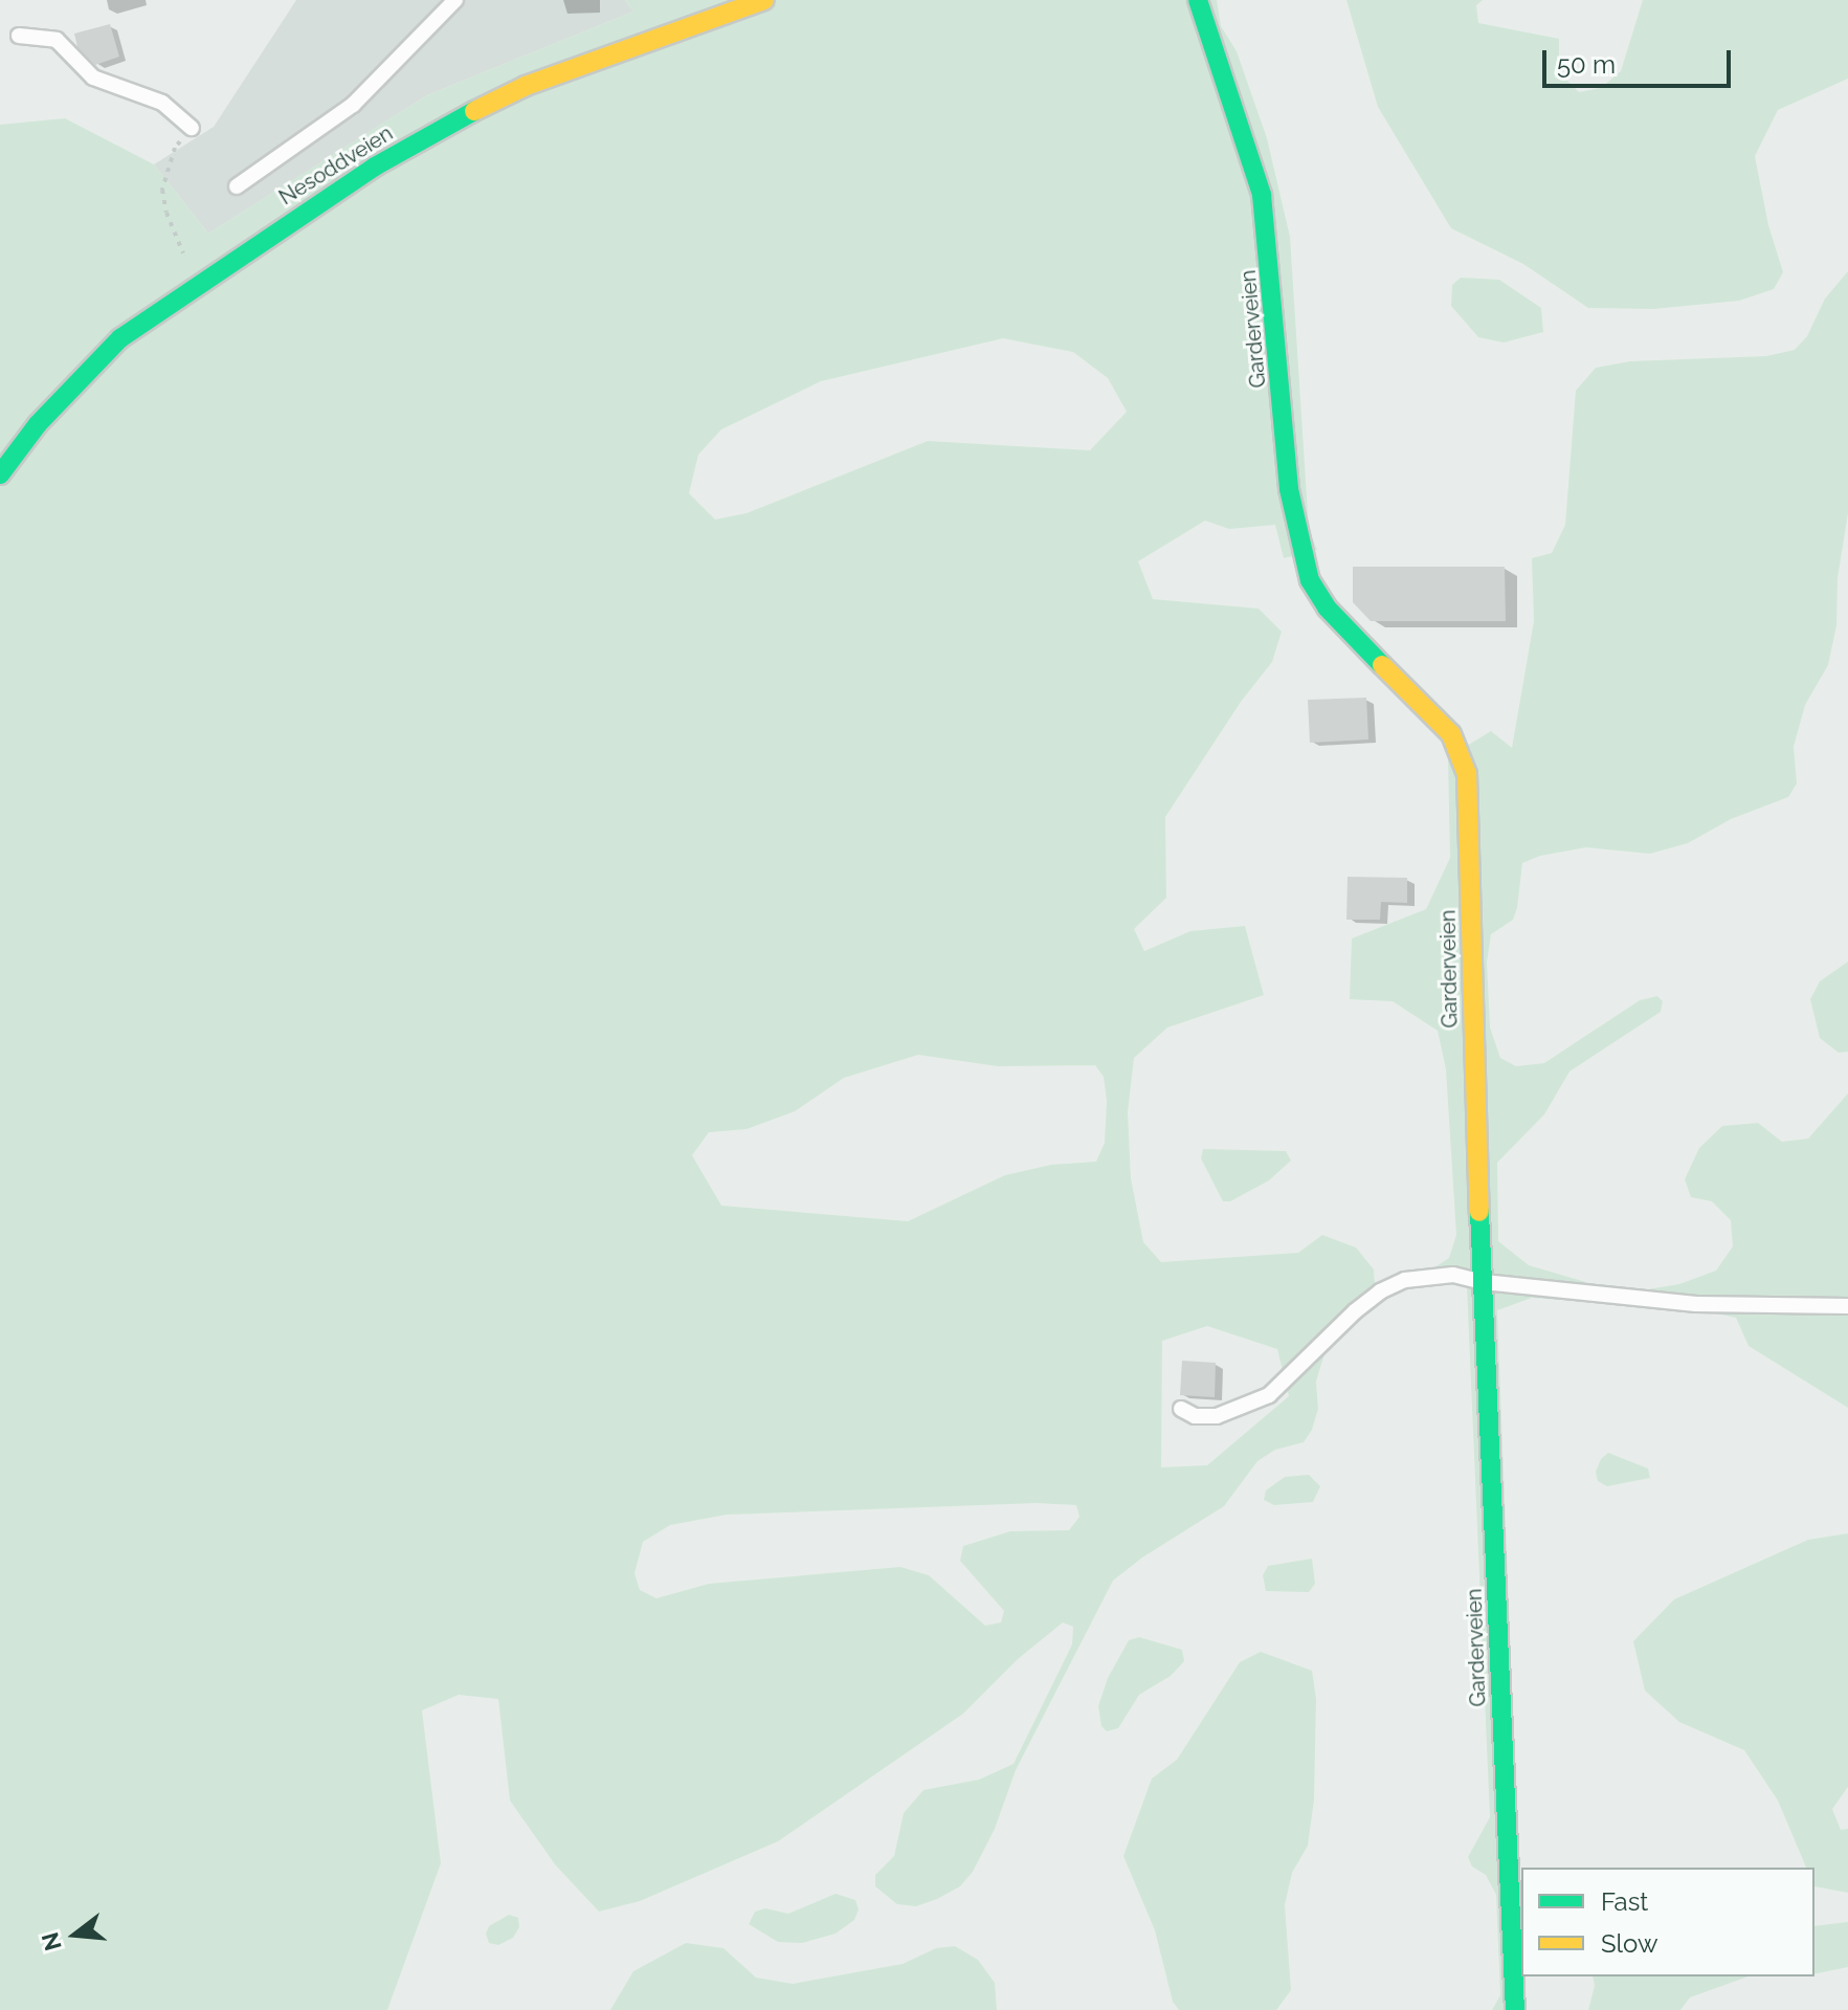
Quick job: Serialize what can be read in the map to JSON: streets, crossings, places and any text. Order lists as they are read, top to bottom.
{
  "streets": {
    "street": ["Nesoddveien", "Garderveien"]
  },
  "legend": ["Fast", "Slow"],
  "scale_bar": "50 m",
  "north": "left"
}
